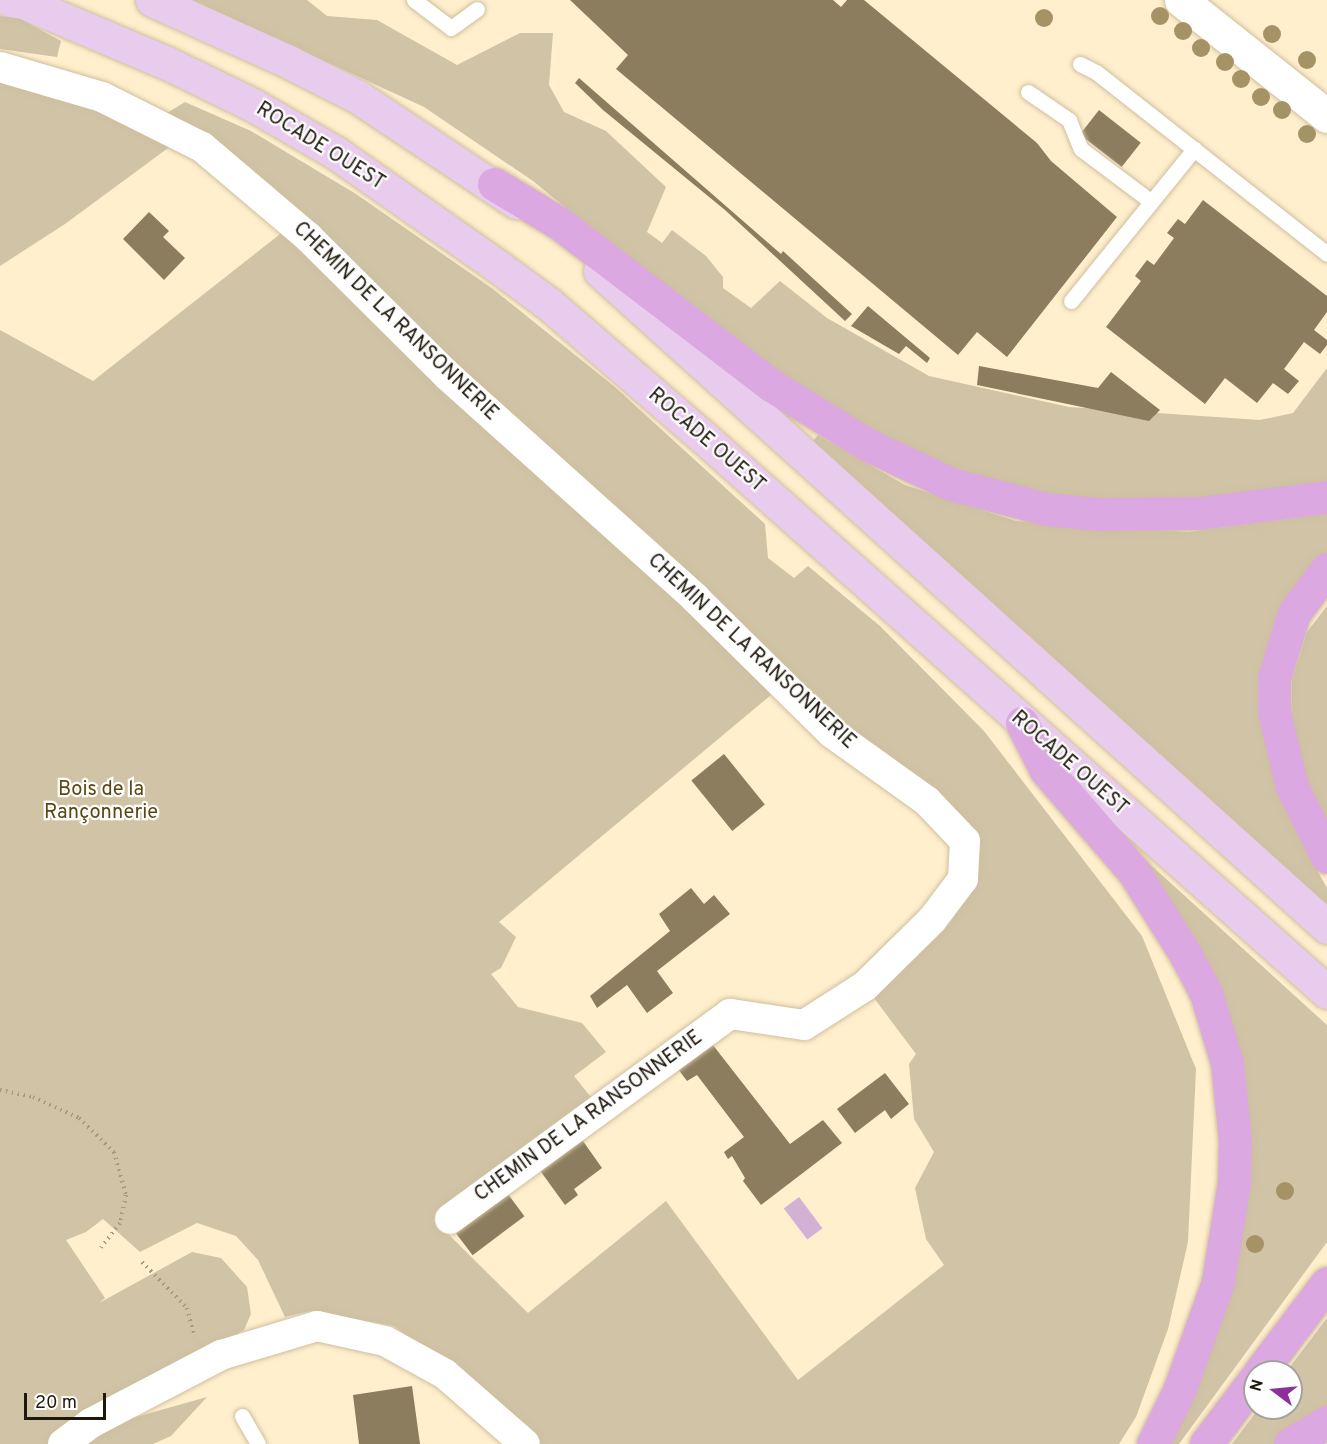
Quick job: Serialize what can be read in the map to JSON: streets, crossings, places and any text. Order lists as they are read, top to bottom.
{
  "streets": {
    "main road": ["ROCADE OUEST"],
    "street": ["CHEMIN DE LA RANSONNERIE"]
  },
  "parks": ["Bois de la Rançonnerie"],
  "scale_bar": "20 m",
  "north": "left"
}
